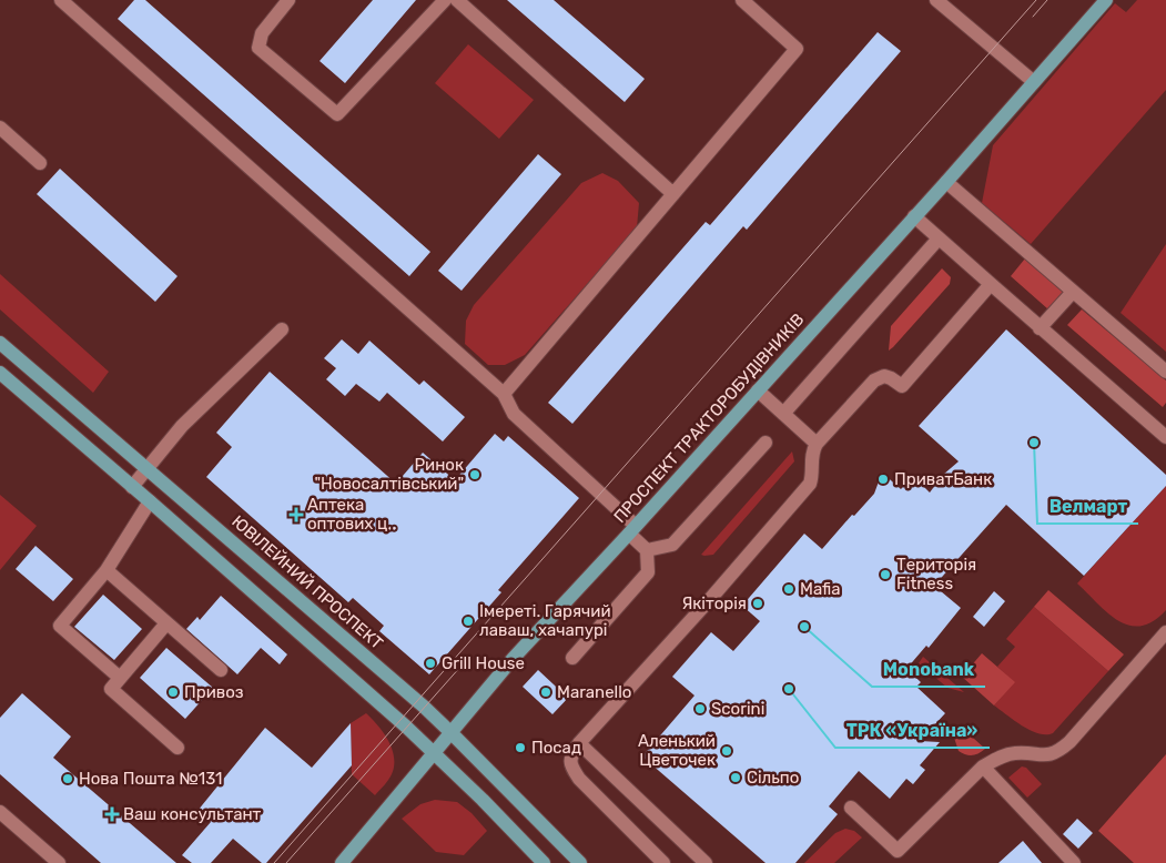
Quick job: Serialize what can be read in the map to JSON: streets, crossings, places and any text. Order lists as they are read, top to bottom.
{
  "streets": {
    "main road": ["ПРОСПЕКТ ТРАКТОРОБУДІВНИКІВ", "ЮВІЛЕЙНИЙ ПРОСПЕКТ"]
  },
  "crossings": [
    ["ПРОСПЕКТ ТРАКТОРОБУДІВНИКІВ", "ЮВІЛЕЙНИЙ ПРОСПЕКТ"]
  ],
  "places": {
    "other": [
      "Велмарт",
      "Ринок \"Новосалтівський\"",
      "ПриватБанк",
      "Територія Fitness",
      "Mafia",
      "Якіторія",
      "Імереті. Гарячий лаваш, хачапурі",
      "Monobank",
      "Grill House",
      "ТРК «Україна»",
      "Привоз",
      "Maranello",
      "Scorini",
      "Посад",
      "Аленький Цветочек",
      "Сільпо",
      "Нова Пошта №131"
    ],
    "health": ["Аптека оптових ц‥", "Ваш консультант"]
  }
}
